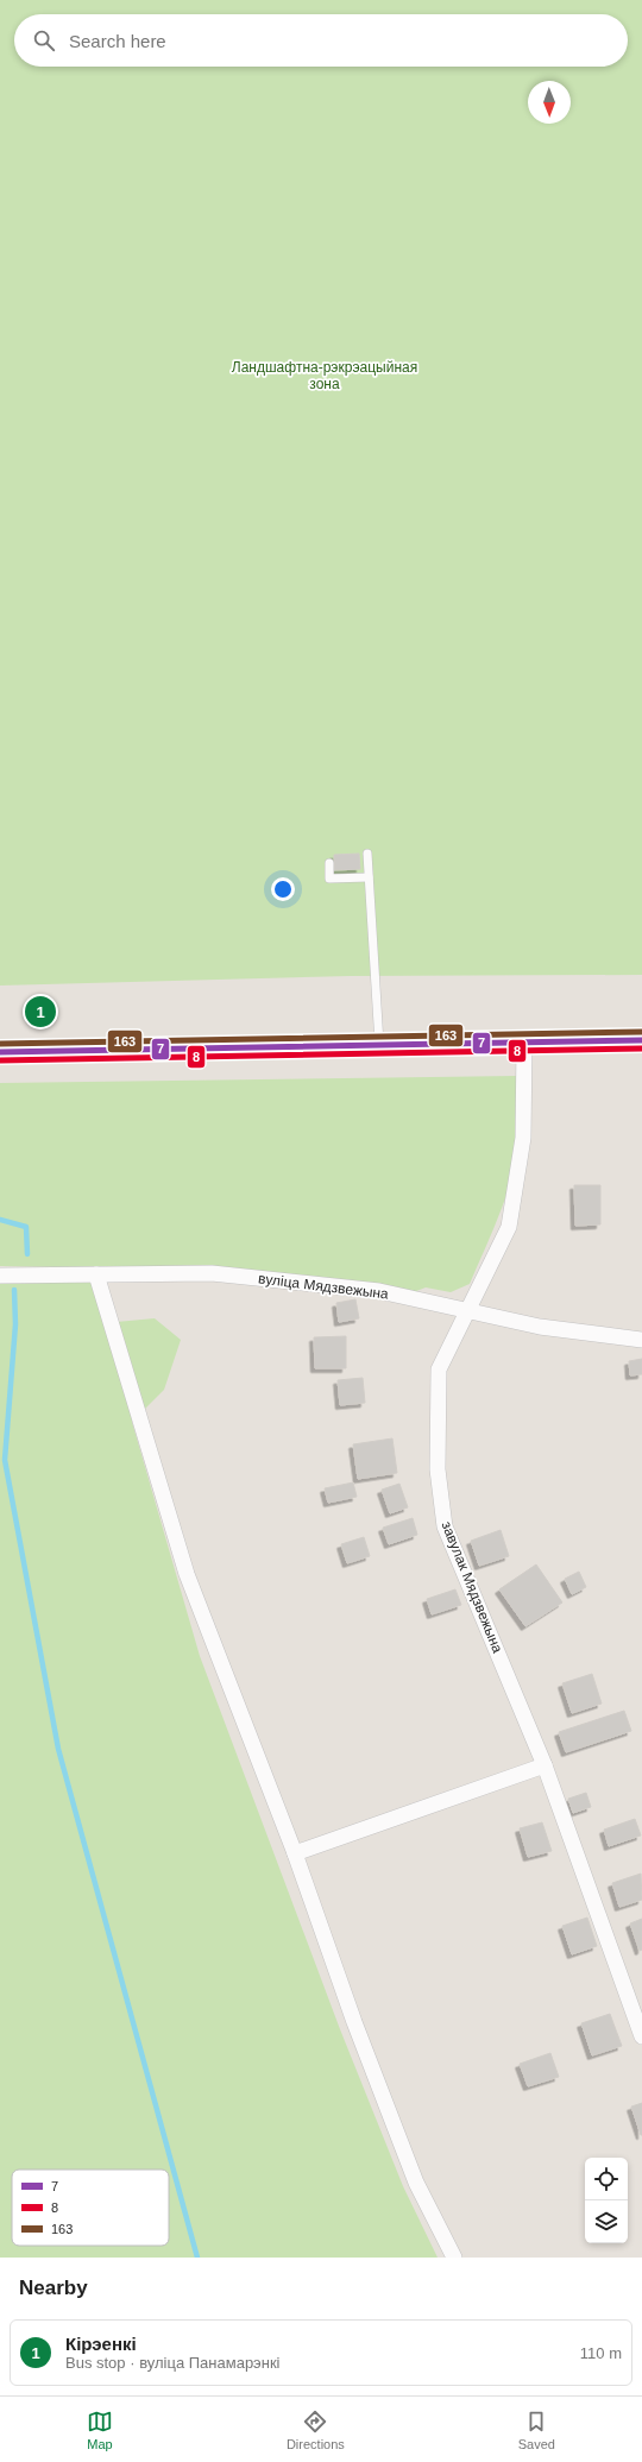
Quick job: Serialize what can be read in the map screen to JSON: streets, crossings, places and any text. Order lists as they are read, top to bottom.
{
  "streets": {
    "street": ["вуліца Мядзвежына", "завулак Мядзвежына"]
  },
  "crossings": [
    ["вуліца Мядзвежына", "завулак Мядзвежына"]
  ],
  "parks": ["Ландшафтна-рэкрэацыйная зона"],
  "lines": ["transit line 163", "transit line 7", "transit line 8"],
  "legend": ["7", "8", "163"],
  "north": "bottom",
  "page": {
    "search": "Search here",
    "pins": "1",
    "heading": "Nearby",
    "list": [
      {
        "mark": "1",
        "name": "Кірэенкі",
        "note": "Bus stop · вуліца Панамарэнкі",
        "value": "110 m"
      }
    ],
    "nav": ["Map", "Directions", "Saved"]
  }
}
